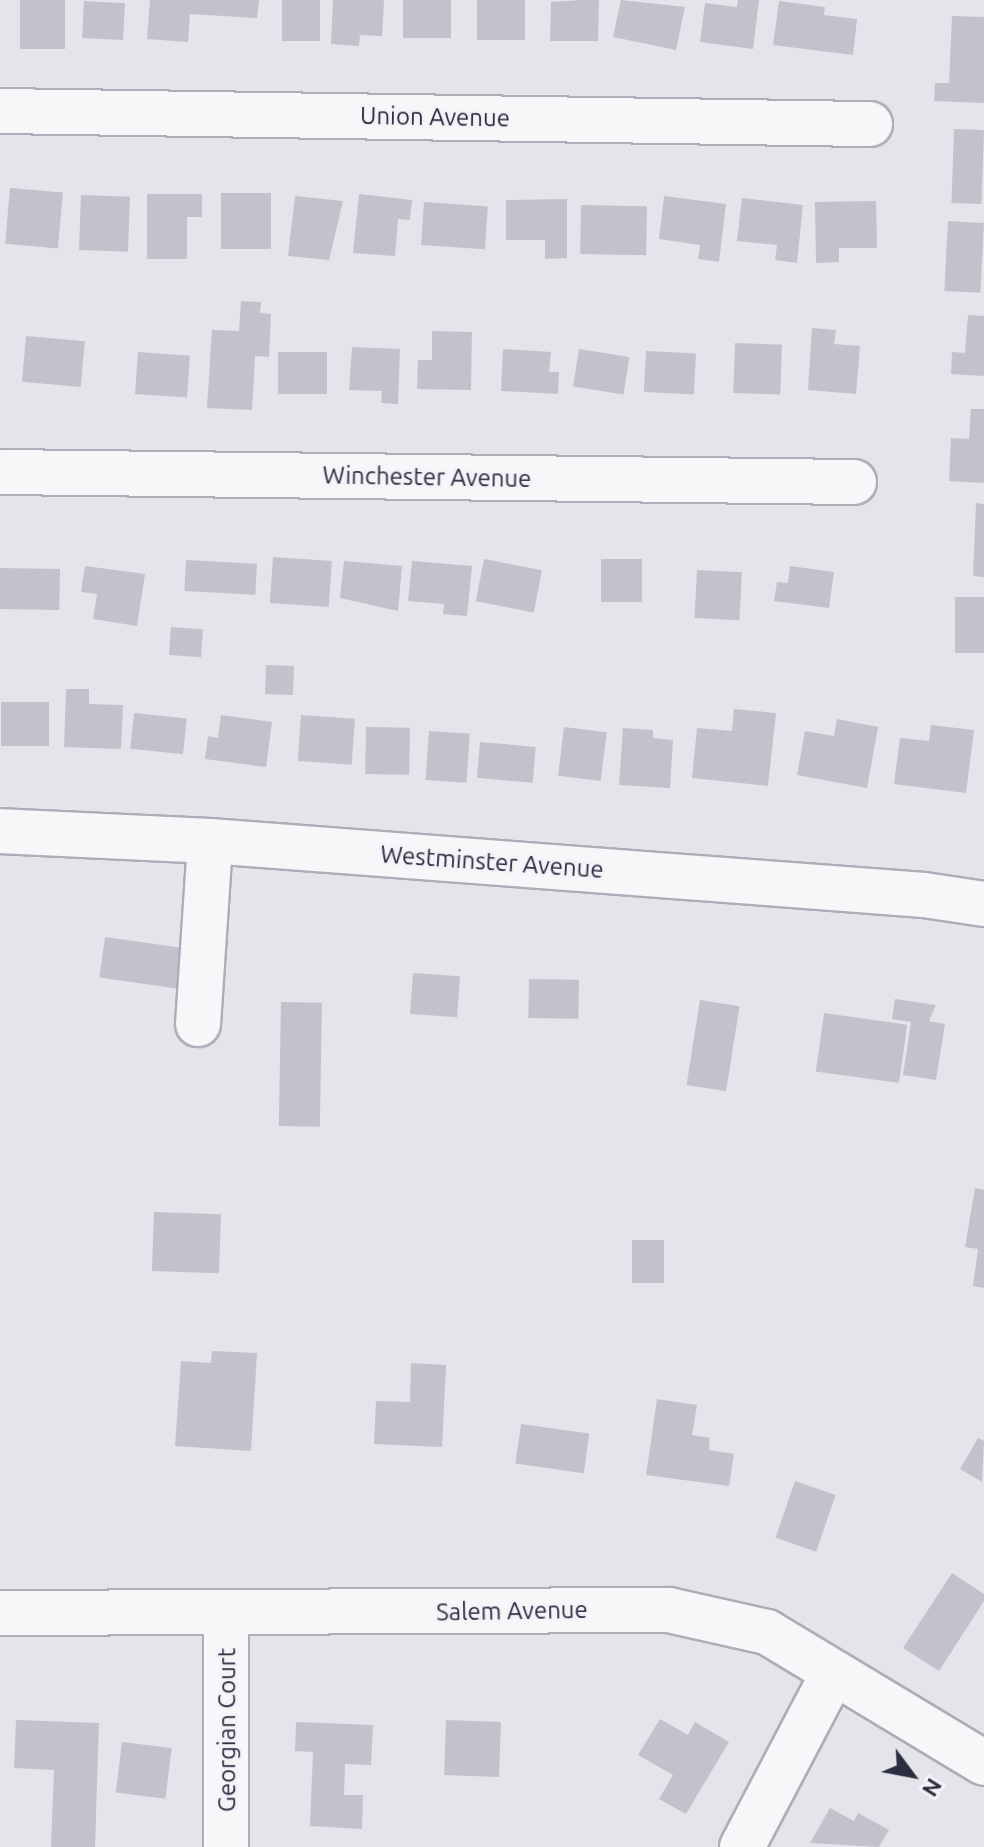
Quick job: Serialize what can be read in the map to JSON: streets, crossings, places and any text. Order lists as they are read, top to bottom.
{
  "streets": {
    "street": [
      "Union Avenue",
      "Winchester Avenue",
      "Westminster Avenue",
      "Salem Avenue",
      "Georgian Court"
    ]
  },
  "crossings": [
    ["Salem Avenue", "Georgian Court"]
  ],
  "north": "bottom right"
}
